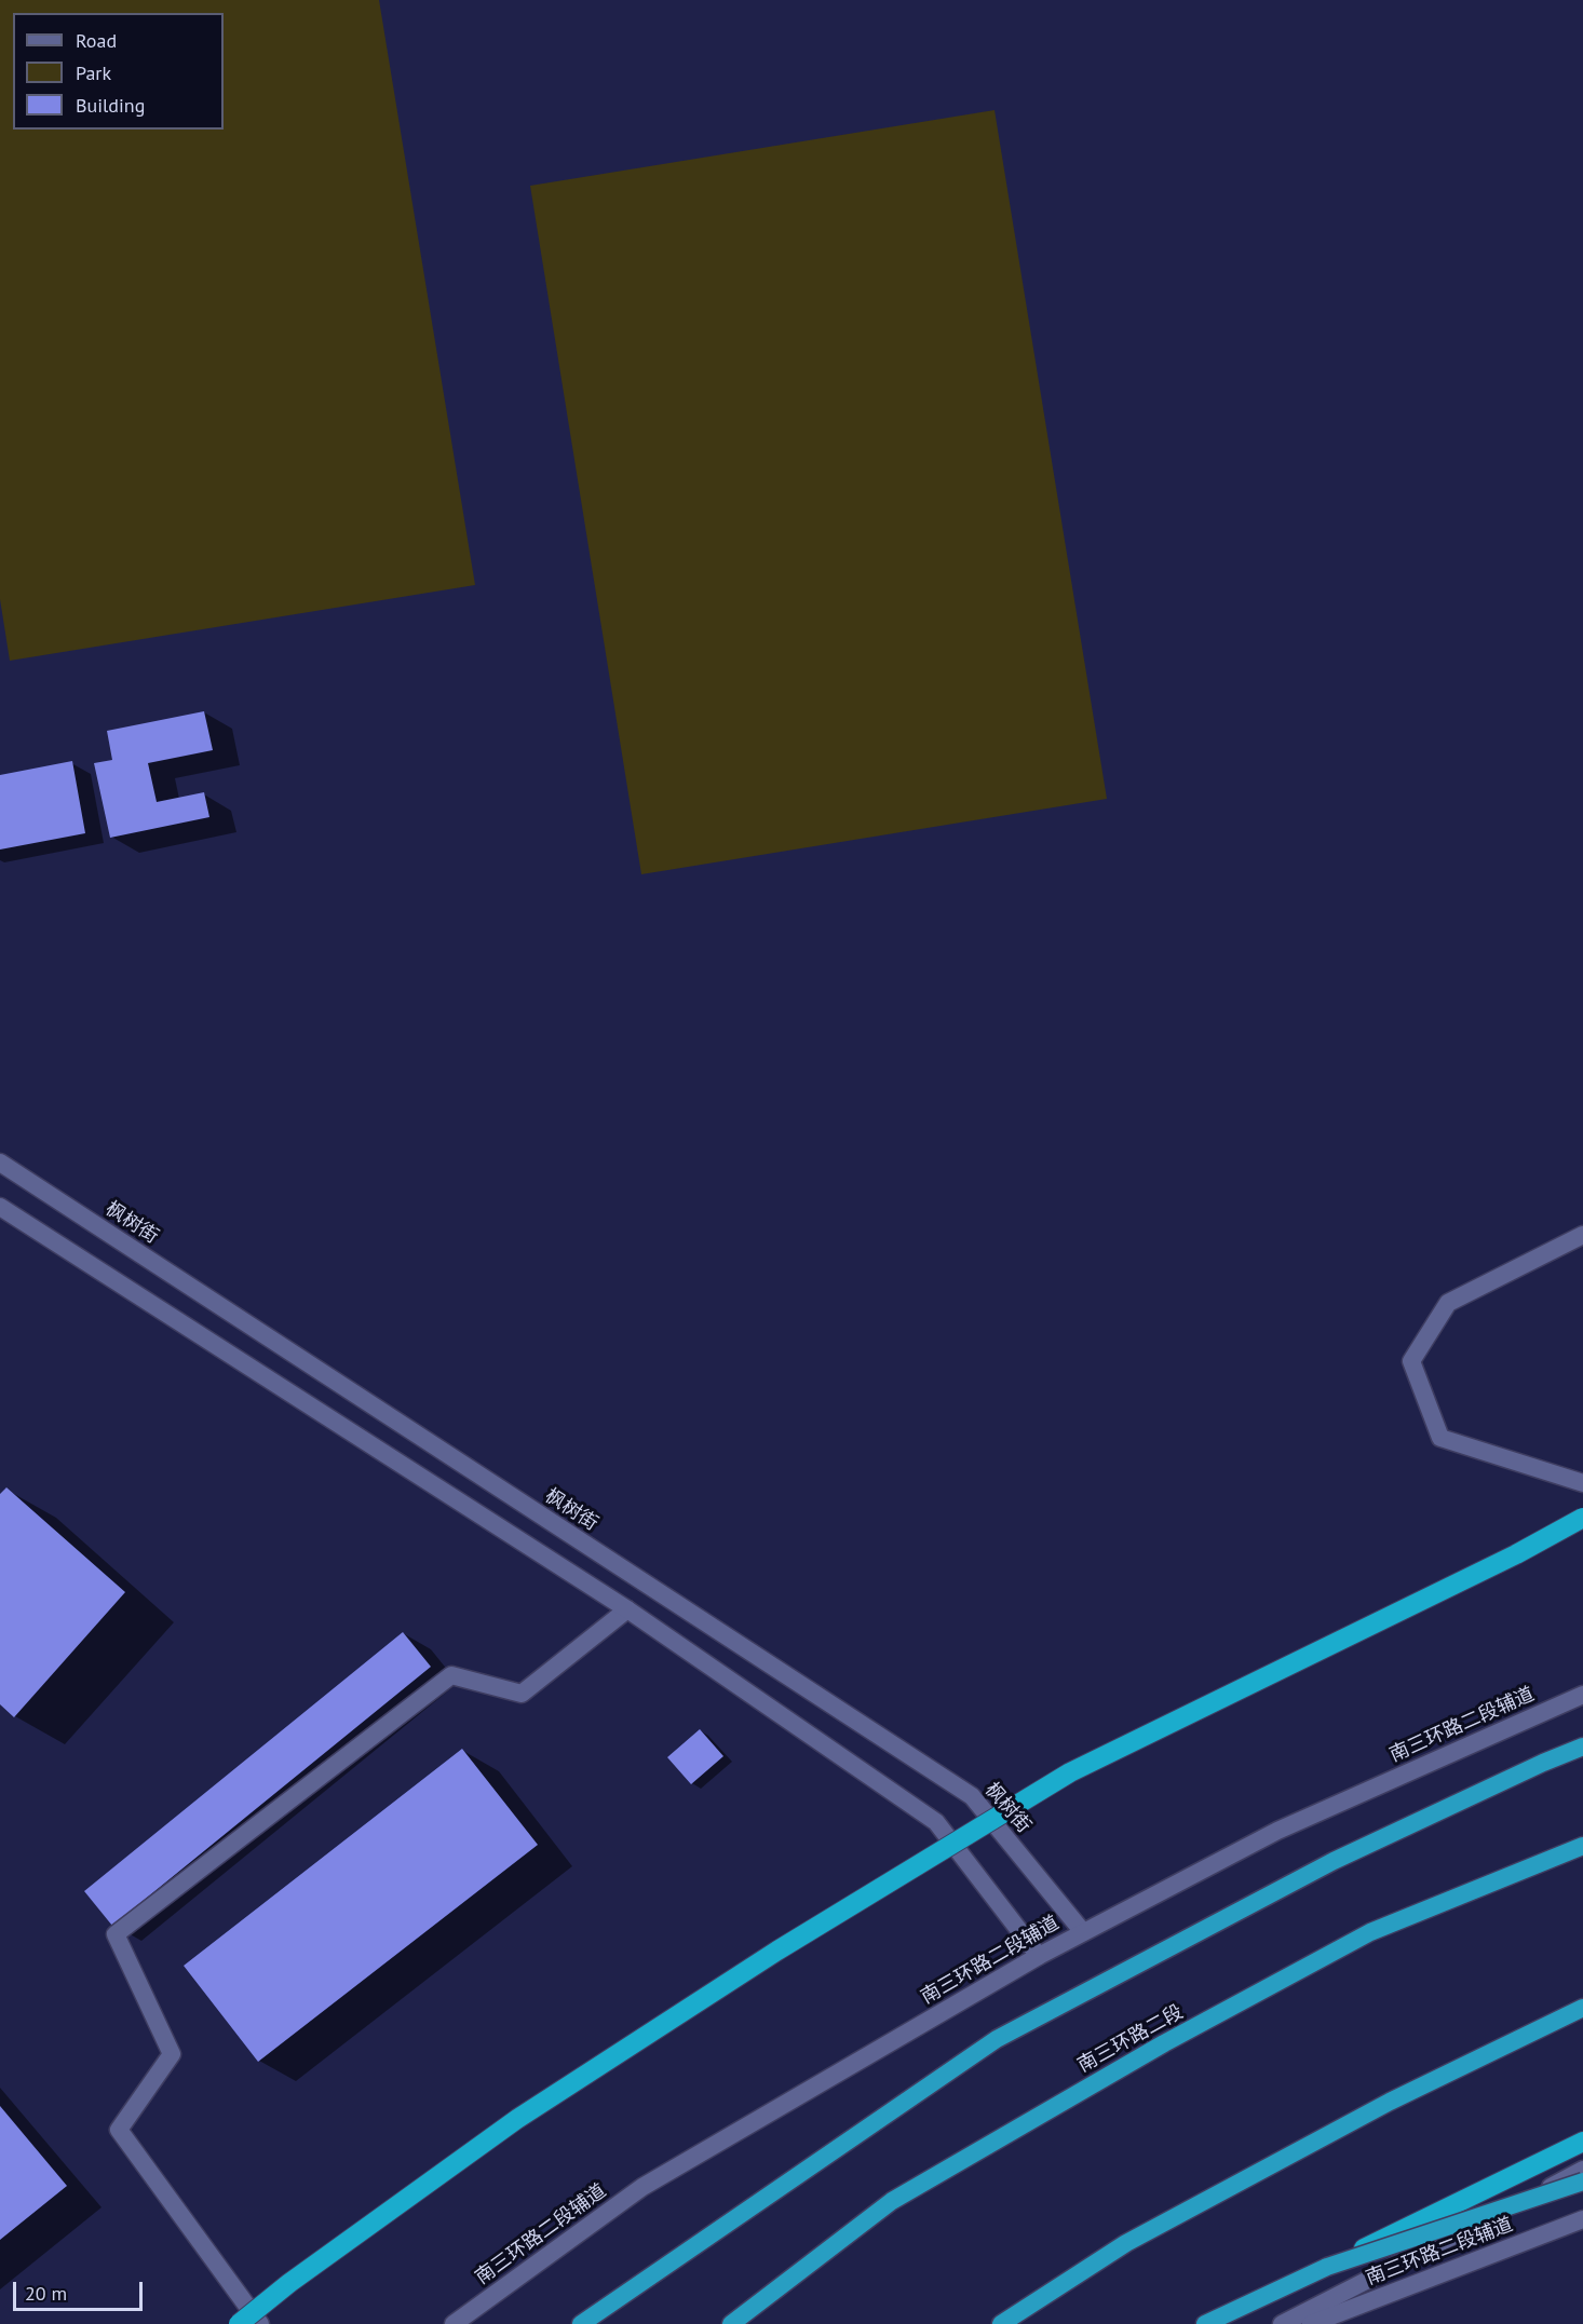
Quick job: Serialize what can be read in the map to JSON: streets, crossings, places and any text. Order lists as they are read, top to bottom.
{
  "streets": {
    "highway": ["南三环路二段"],
    "street": ["枫树街", "南三环路二段辅道"]
  },
  "crossings": [
    ["枫树街", "南三环路二段辅道"]
  ],
  "legend": ["Road", "Park", "Building"],
  "scale_bar": "20 m"
}
